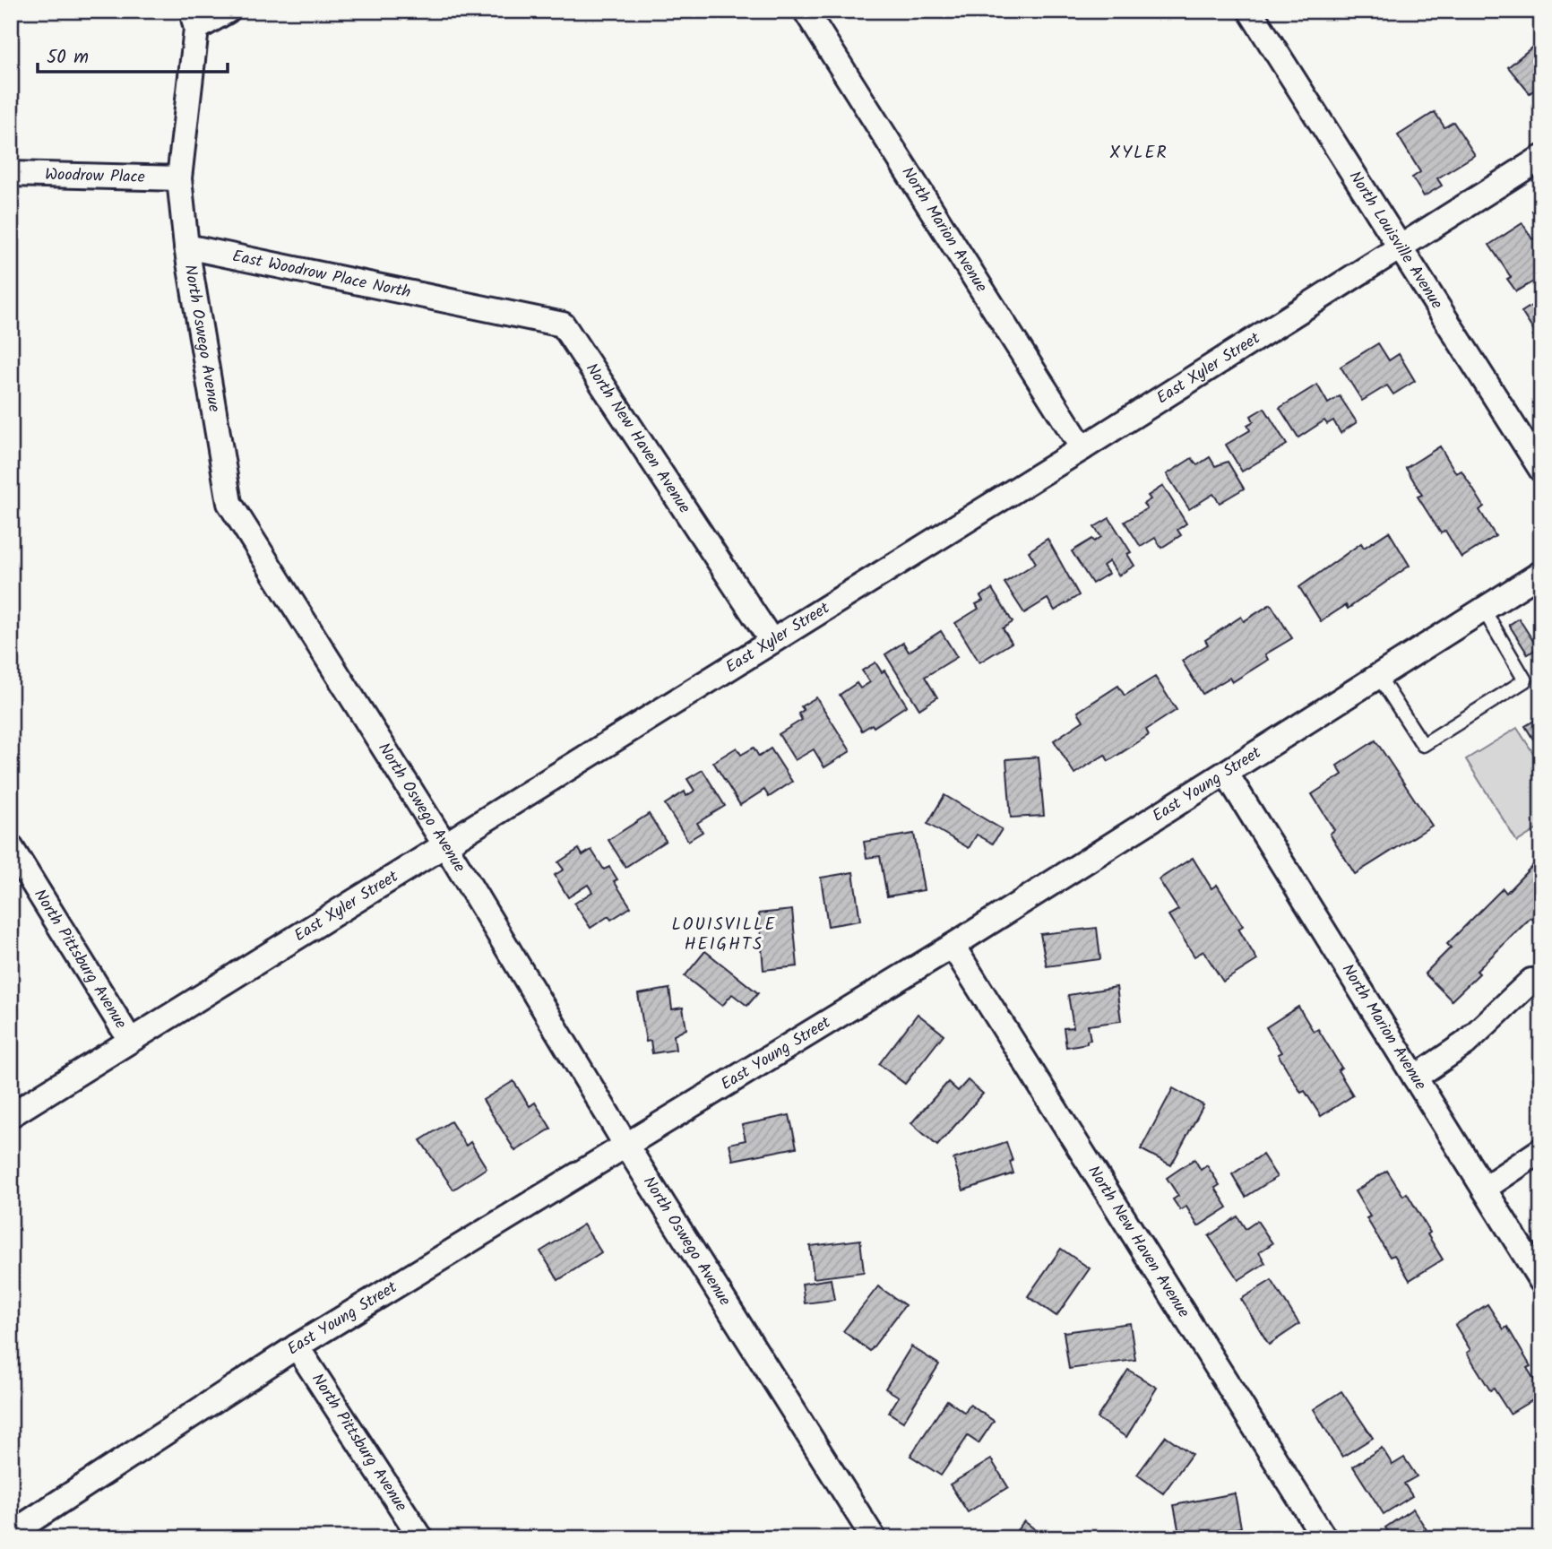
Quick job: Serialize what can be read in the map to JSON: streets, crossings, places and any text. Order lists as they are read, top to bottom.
{
  "streets": {
    "street": [
      "Woodrow Place",
      "North Marion Avenue",
      "North Louisville Avenue",
      "East Woodrow Place North",
      "North Oswego Avenue",
      "East Xyler Street",
      "North New Haven Avenue",
      "East Young Street",
      "North Pittsburg Avenue"
    ]
  },
  "crossings": [
    ["Woodrow Place", "North Oswego Avenue"],
    ["North Marion Avenue", "East Xyler Street"],
    ["North Marion Avenue", "East Young Street"],
    ["North Louisville Avenue", "East Xyler Street"],
    ["East Woodrow Place North", "North Oswego Avenue"],
    ["East Woodrow Place North", "North New Haven Avenue"],
    ["North Oswego Avenue", "East Xyler Street"],
    ["North Oswego Avenue", "East Young Street"],
    ["East Xyler Street", "North New Haven Avenue"],
    ["East Xyler Street", "North Pittsburg Avenue"],
    ["North New Haven Avenue", "East Young Street"],
    ["East Young Street", "North Pittsburg Avenue"]
  ],
  "districts": ["XYLER", "LOUISVILLE HEIGHTS"],
  "scale_bar": "50 m"
}
